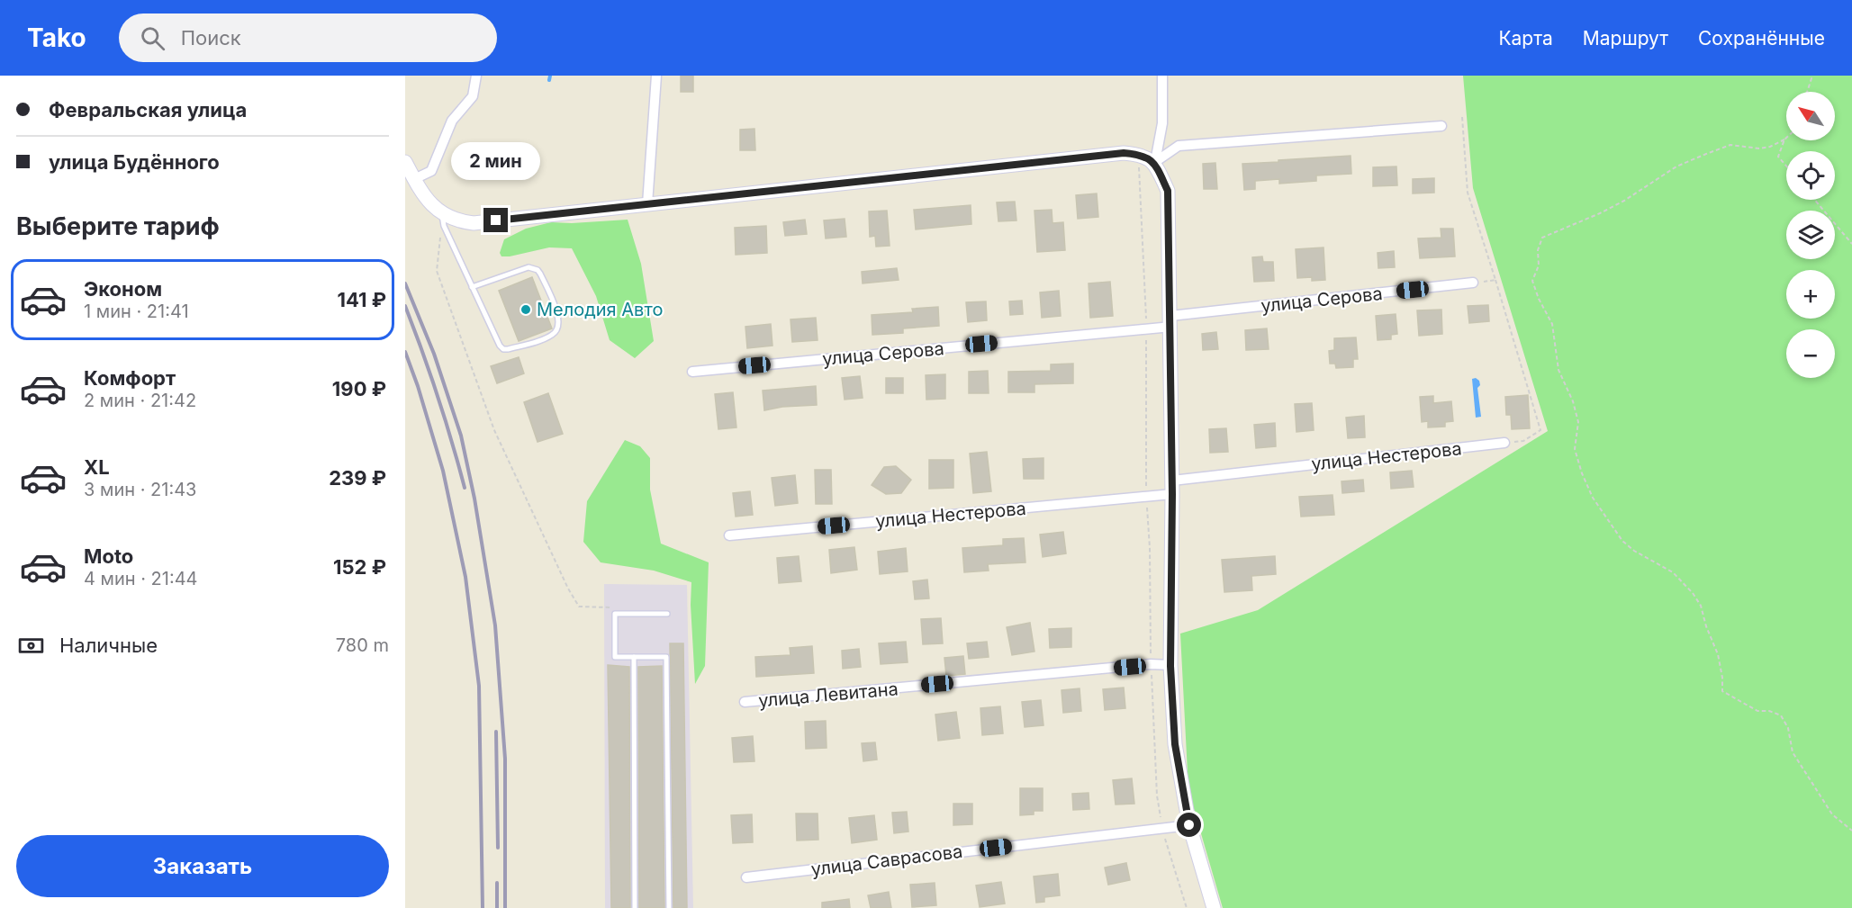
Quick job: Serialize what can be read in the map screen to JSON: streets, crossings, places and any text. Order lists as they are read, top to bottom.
{
  "streets": {
    "street": [
      "улица Серова",
      "улица Нестерова",
      "улица Левитана",
      "улица Саврасова"
    ]
  },
  "places": ["Мелодия Авто"],
  "north": "top left",
  "page": {
    "header": "Tako",
    "search": "Поиск",
    "nav": ["Карта", "Маршрут", "Сохранённые"],
    "banner": ["Февральская улица", "улица Будённого"],
    "map_buttons": ["+", "−"],
    "bubble": "2 мин",
    "heading": "Выберите тариф",
    "list": [
      {
        "name": "Эконом",
        "note": "1 мин · 21:41",
        "value": "141 ₽"
      },
      {
        "name": "Комфорт",
        "note": "2 мин · 21:42",
        "value": "190 ₽"
      },
      {
        "name": "XL",
        "note": "3 мин · 21:43",
        "value": "239 ₽"
      },
      {
        "name": "Moto",
        "note": "4 мин · 21:44",
        "value": "152 ₽"
      }
    ],
    "pay": ["Наличные", "780 m"],
    "buttons": "Заказать"
  }
}
